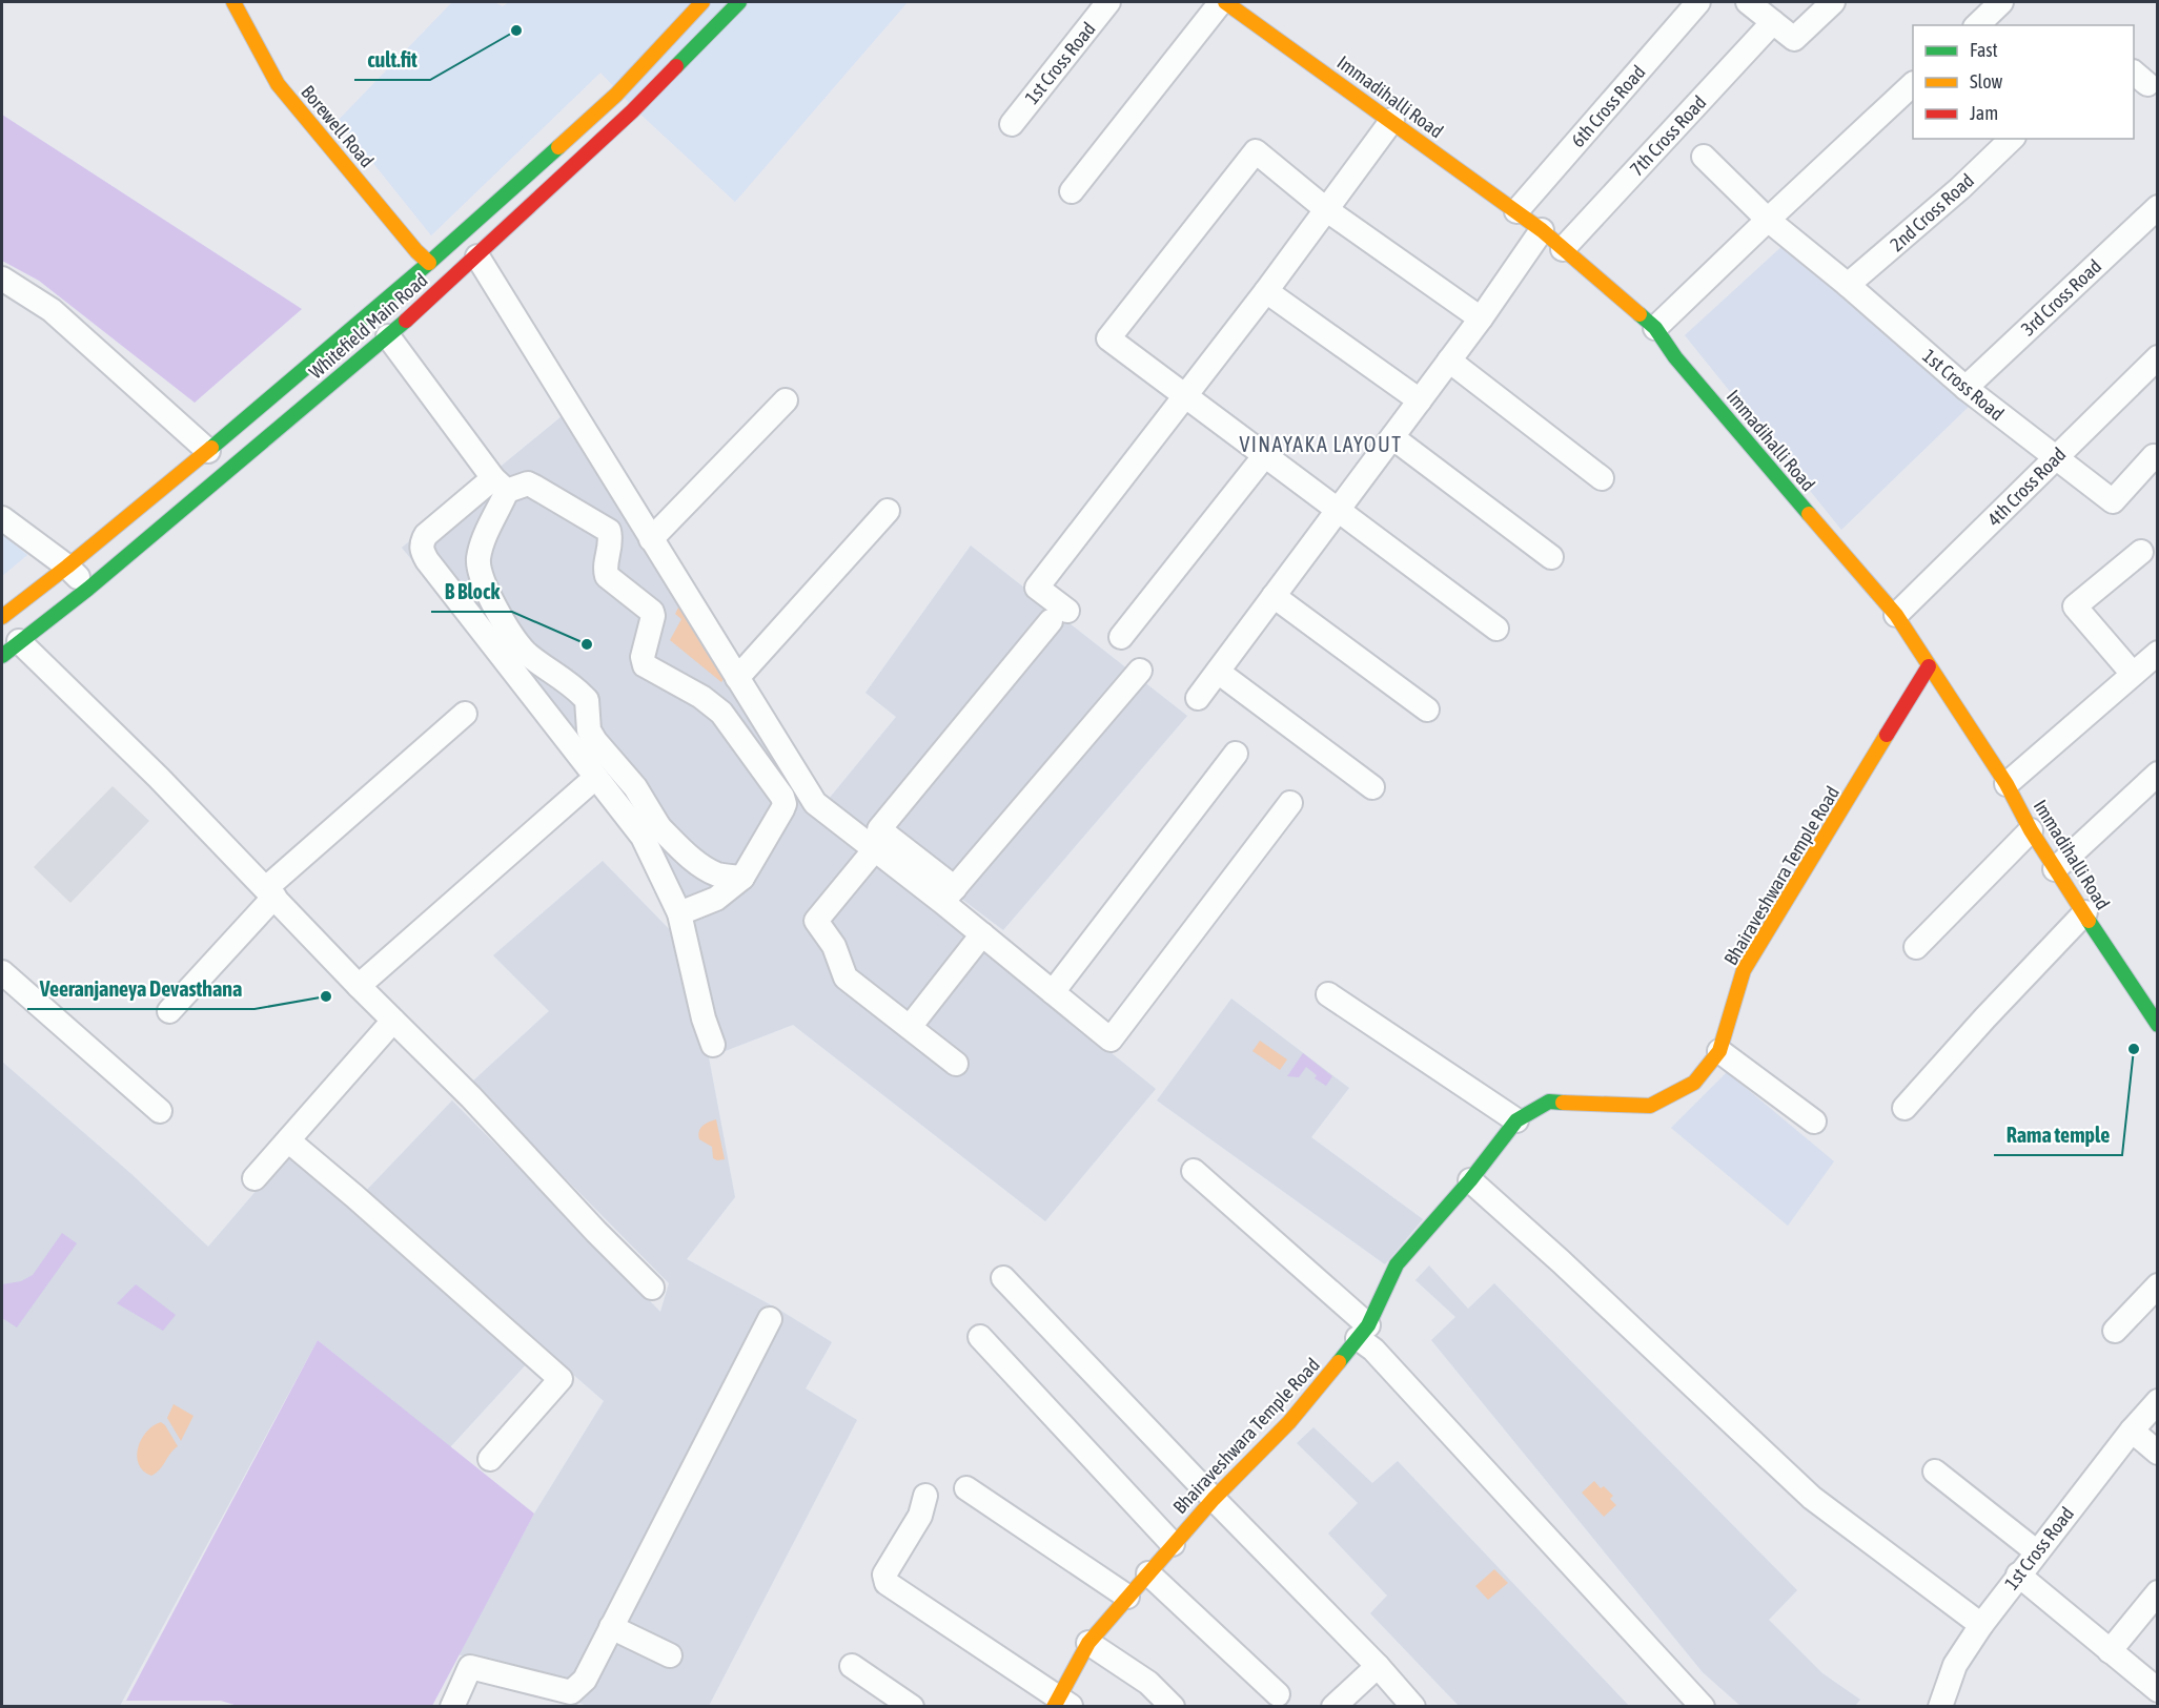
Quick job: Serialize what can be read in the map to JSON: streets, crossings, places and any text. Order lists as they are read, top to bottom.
{
  "streets": {
    "street": [
      "1st Cross Road",
      "Immadihalli Road",
      "6th Cross Road",
      "Borewell Road",
      "7th Cross Road",
      "2nd Cross Road",
      "3rd Cross Road",
      "Whitefield Main Road",
      "4th Cross Road",
      "Bhairaveshwara Temple Road"
    ]
  },
  "crossings": [
    ["1st Cross Road", "2nd Cross Road"],
    ["1st Cross Road", "3rd Cross Road"],
    ["1st Cross Road", "4th Cross Road"],
    ["Immadihalli Road", "6th Cross Road"],
    ["Immadihalli Road", "7th Cross Road"],
    ["Immadihalli Road", "4th Cross Road"],
    ["Immadihalli Road", "Bhairaveshwara Temple Road"],
    ["Borewell Road", "Whitefield Main Road"]
  ],
  "districts": ["VINAYAKA LAYOUT"],
  "places": [
    "cult.fit",
    "B Block",
    "Veeranjaneya Devasthana",
    "Rama temple"
  ],
  "legend": ["Fast", "Slow", "Jam"]
}
